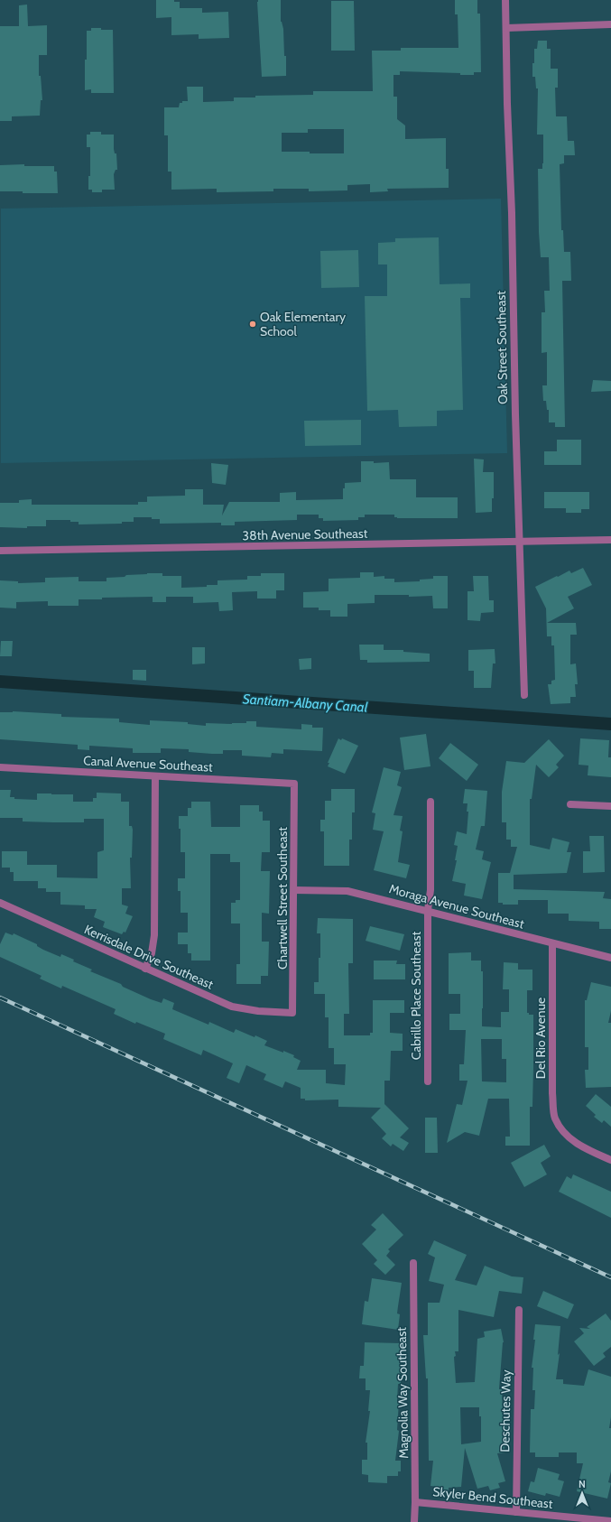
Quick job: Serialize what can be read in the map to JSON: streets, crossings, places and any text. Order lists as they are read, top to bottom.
{
  "streets": {
    "street": [
      "Oak Street Southeast",
      "38th Avenue Southeast",
      "Canal Avenue Southeast",
      "Chartwell Street Southeast",
      "Moraga Avenue Southeast",
      "Kerrisdale Drive Southeast",
      "Cabrillo Place Southeast",
      "Del Rio Avenue",
      "Magnolia Way Southeast",
      "Deschutes Way",
      "Skyler Bend Southeast"
    ]
  },
  "crossings": [
    ["Oak Street Southeast", "38th Avenue Southeast"],
    ["Canal Avenue Southeast", "Chartwell Street Southeast"],
    ["Chartwell Street Southeast", "Moraga Avenue Southeast"],
    ["Chartwell Street Southeast", "Kerrisdale Drive Southeast"],
    ["Moraga Avenue Southeast", "Cabrillo Place Southeast"],
    ["Moraga Avenue Southeast", "Del Rio Avenue"],
    ["Magnolia Way Southeast", "Skyler Bend Southeast"],
    ["Deschutes Way", "Skyler Bend Southeast"]
  ],
  "water": ["Santiam-Albany Canal"],
  "places": ["Oak Elementary School"],
  "north": "top"
}
